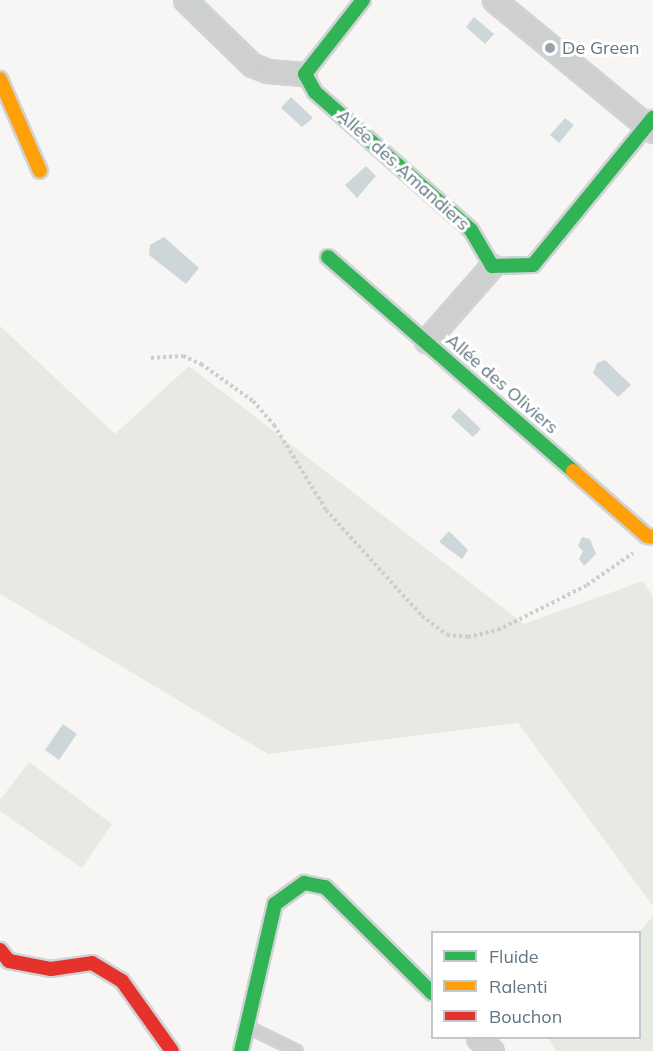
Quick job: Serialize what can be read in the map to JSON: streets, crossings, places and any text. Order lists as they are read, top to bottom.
{
  "streets": {
    "street": ["Allée des Amandiers", "Allée des Oliviers"]
  },
  "places": ["De Green"],
  "legend": ["Fluide", "Ralenti", "Bouchon"]
}
